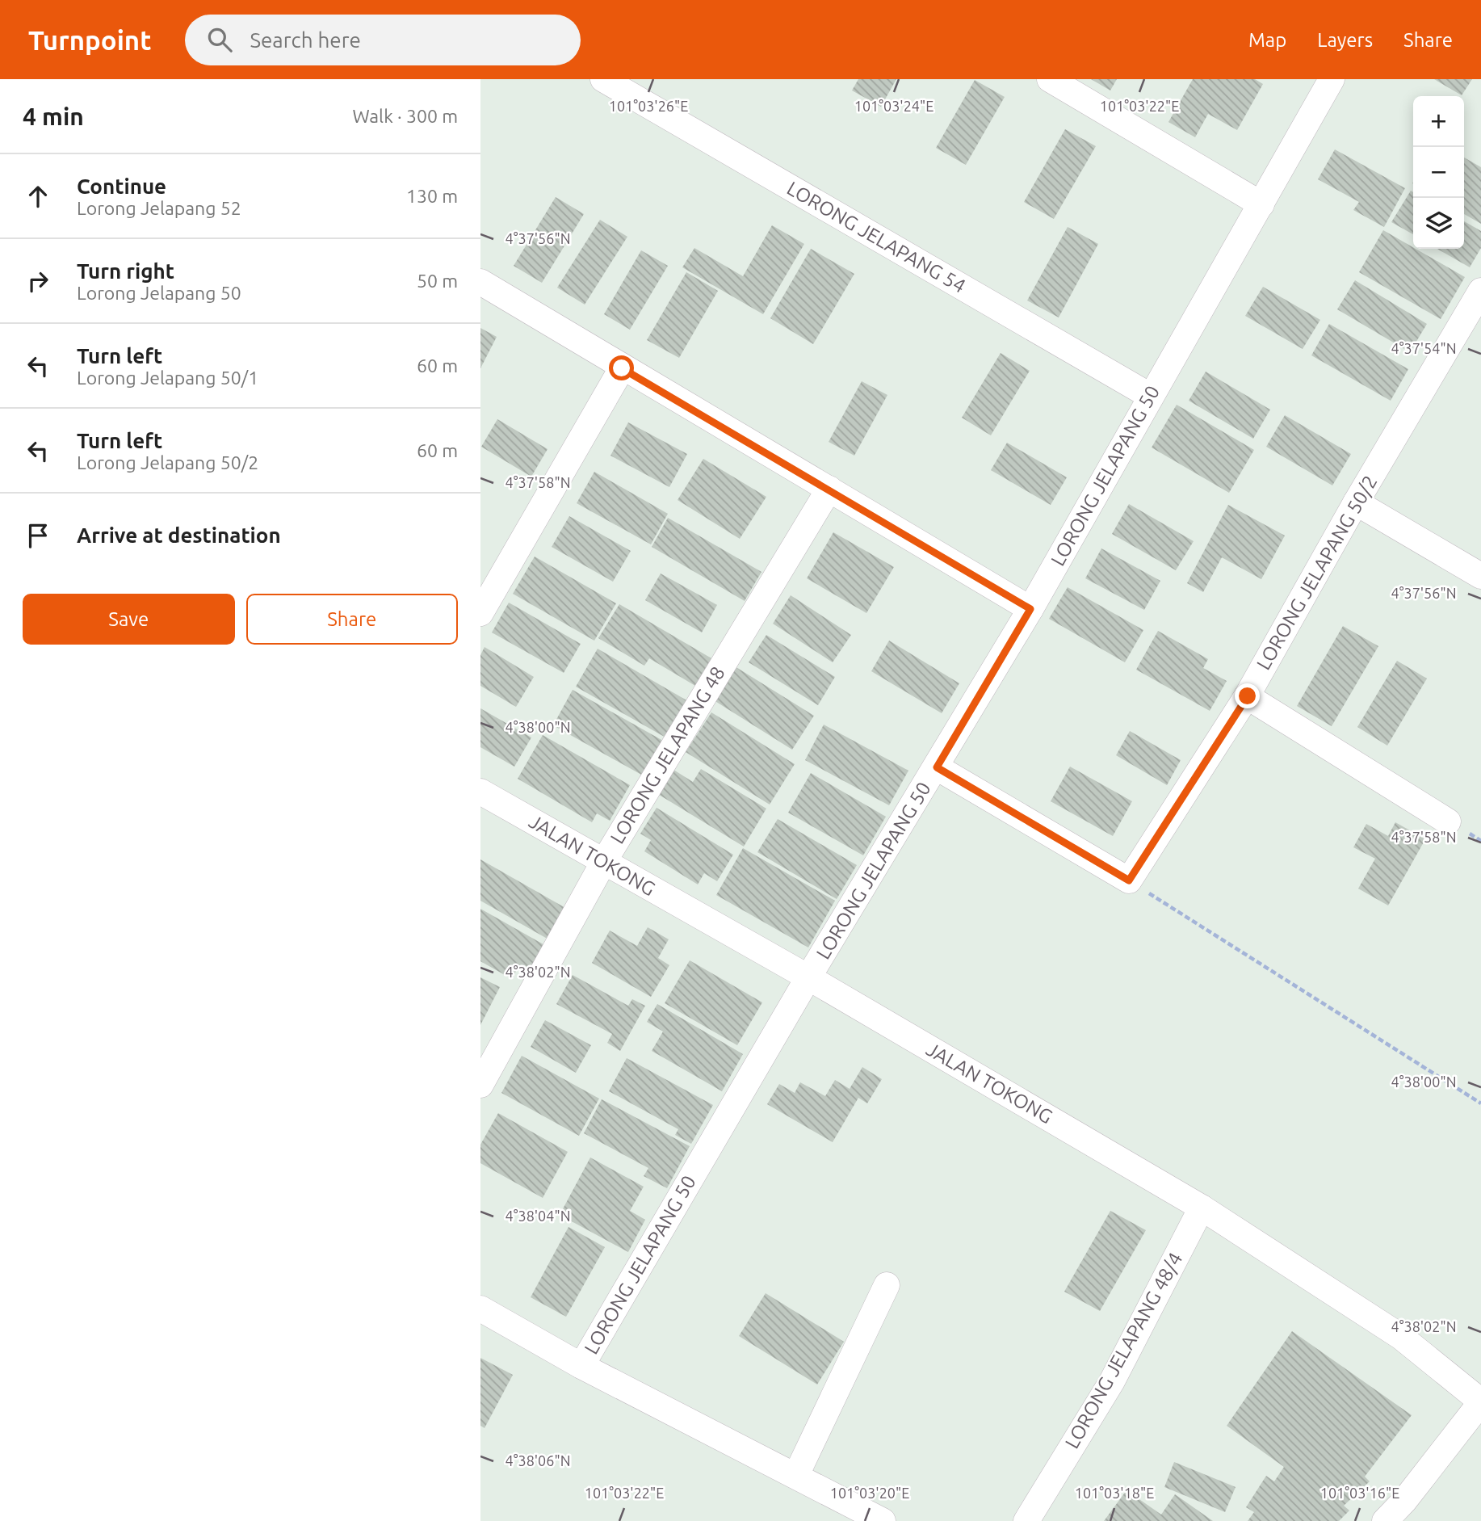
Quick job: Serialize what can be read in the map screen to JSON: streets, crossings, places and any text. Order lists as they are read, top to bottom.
{
  "streets": {
    "street": [
      "LORONG JELAPANG 54",
      "LORONG JELAPANG 50",
      "LORONG JELAPANG 50/2",
      "LORONG JELAPANG 48",
      "JALAN TOKONG",
      "LORONG JELAPANG 48/4"
    ]
  },
  "crossings": [
    ["LORONG JELAPANG 54", "LORONG JELAPANG 50"],
    ["LORONG JELAPANG 50", "JALAN TOKONG"],
    ["LORONG JELAPANG 48", "JALAN TOKONG"],
    ["JALAN TOKONG", "LORONG JELAPANG 48/4"]
  ],
  "page": {
    "header": "Turnpoint",
    "search": "Search here",
    "nav": ["Map", "Layers", "Share"],
    "heading": ["4 min", "Walk · 300 m"],
    "map_buttons": ["+", "−"],
    "list": [
      ["Continue", "Lorong Jelapang 52", "130 m"],
      ["Turn right", "Lorong Jelapang 50", "50 m"],
      ["Turn left", "Lorong Jelapang 50/1", "60 m"],
      ["Turn left", "Lorong Jelapang 50/2", "60 m"],
      "Arrive at destination"
    ],
    "buttons": ["Save", "Share"]
  },
  "coordinates": [
    "101°03'26\"E",
    "101°03'24\"E",
    "101°03'22\"E",
    "4°37'56\"N",
    "4°37'54\"N",
    "4°37'58\"N",
    "4°38'00\"N",
    "4°38'02\"N",
    "4°38'04\"N",
    "4°38'06\"N",
    "101°03'20\"E",
    "101°03'18\"E",
    "101°03'16\"E"
  ]
}
